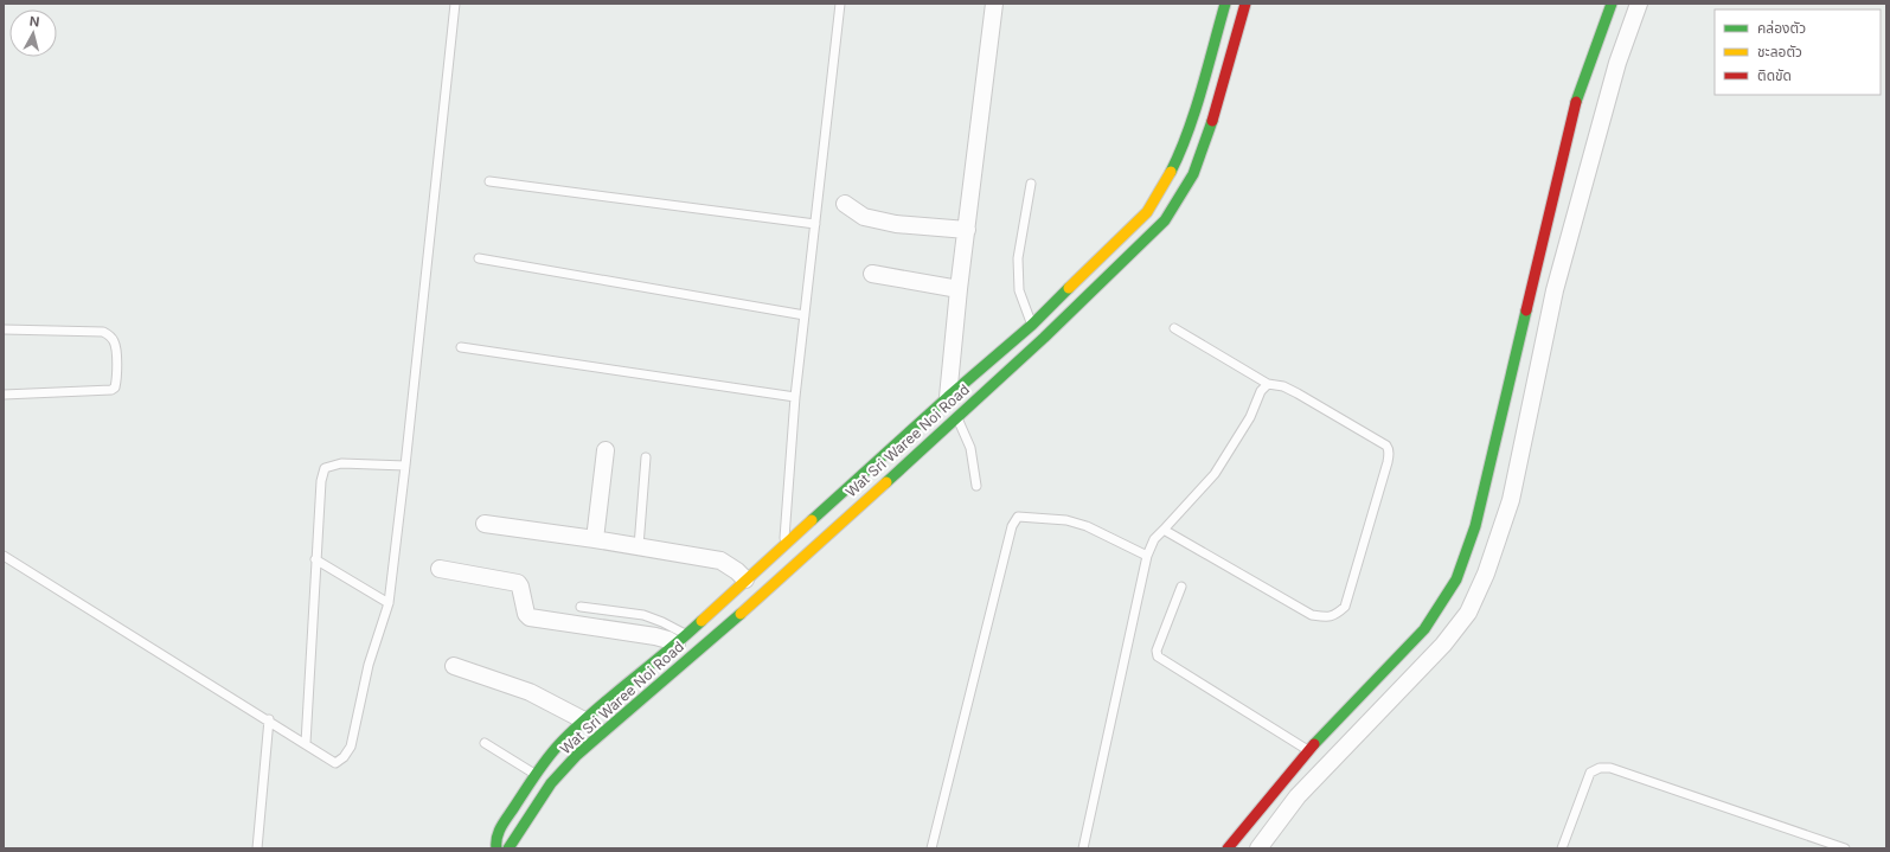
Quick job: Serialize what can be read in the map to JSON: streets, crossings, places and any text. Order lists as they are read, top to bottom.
{
  "streets": {
    "main road": ["Wat Sri Waree Noi Road"]
  },
  "legend": ["คล่องตัว", "ชะลอตัว", "ติดขัด"],
  "north": "top"
}
